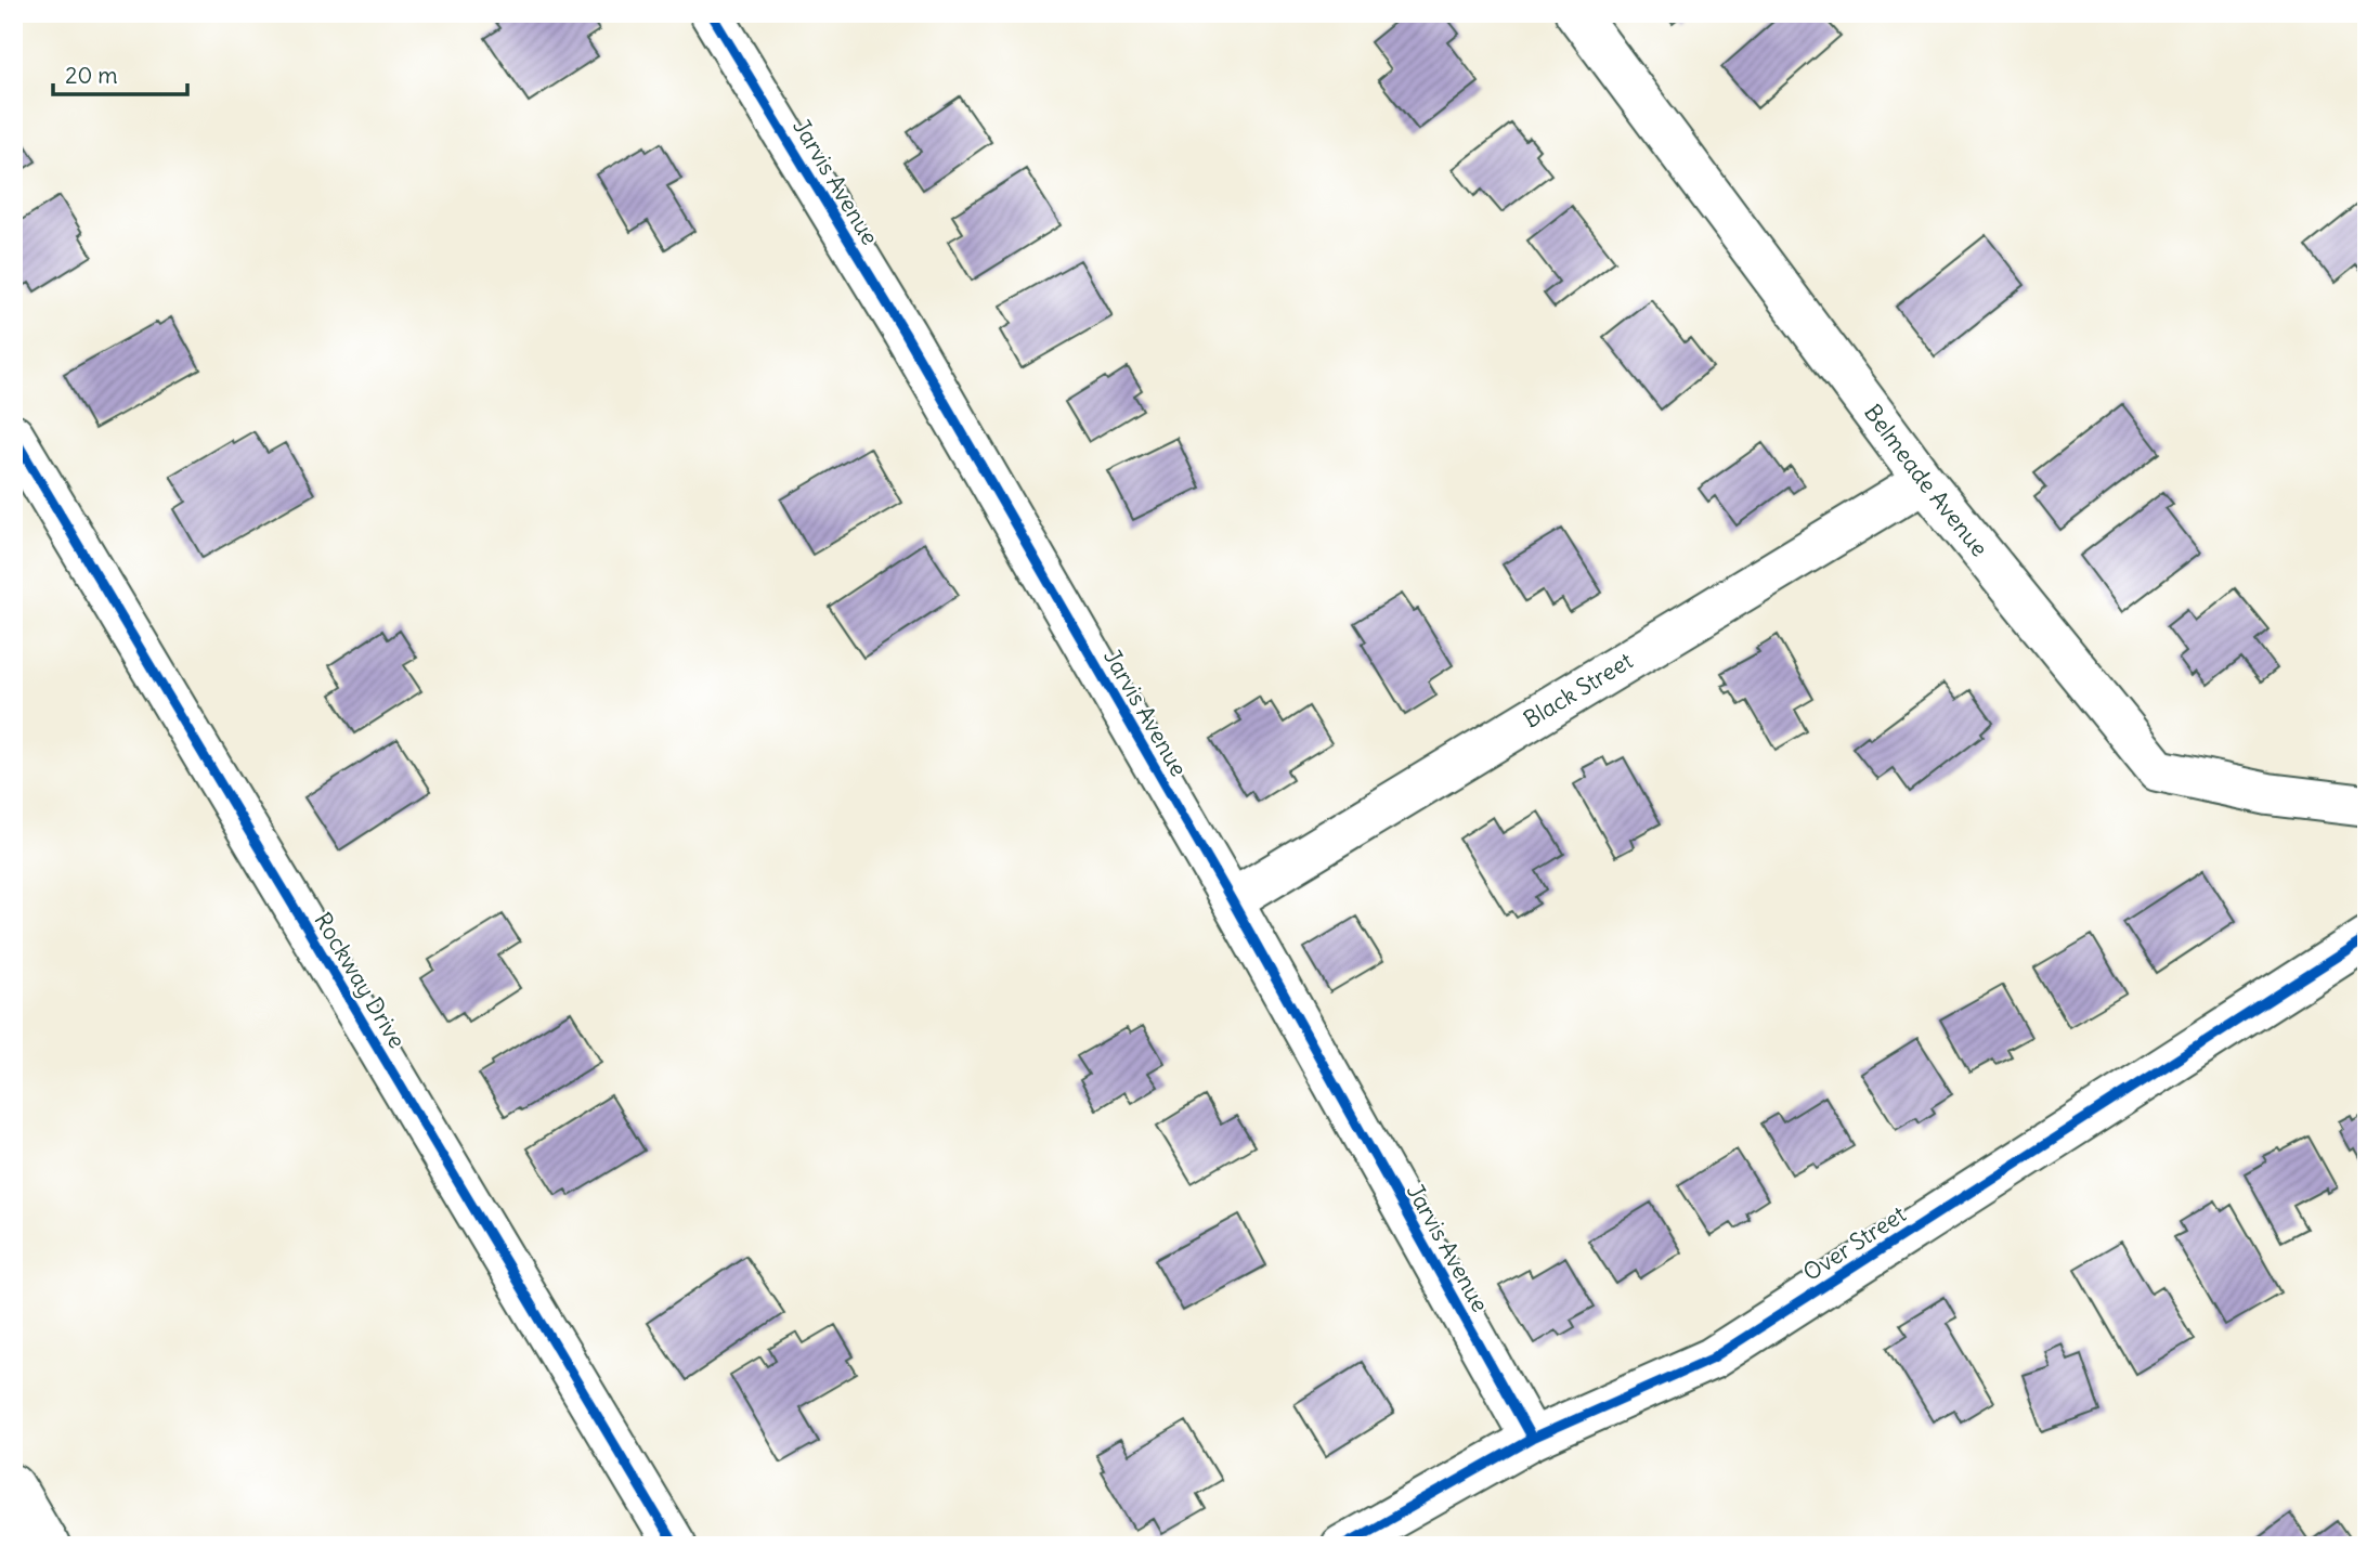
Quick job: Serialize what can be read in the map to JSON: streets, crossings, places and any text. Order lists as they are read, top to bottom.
{
  "streets": {
    "street": [
      "Jarvis Avenue",
      "Belmeade Avenue",
      "Black Street",
      "Rockway Drive",
      "Over Street"
    ]
  },
  "crossings": [
    ["Jarvis Avenue", "Black Street"],
    ["Jarvis Avenue", "Over Street"],
    ["Belmeade Avenue", "Black Street"]
  ],
  "scale_bar": "20 m"
}
